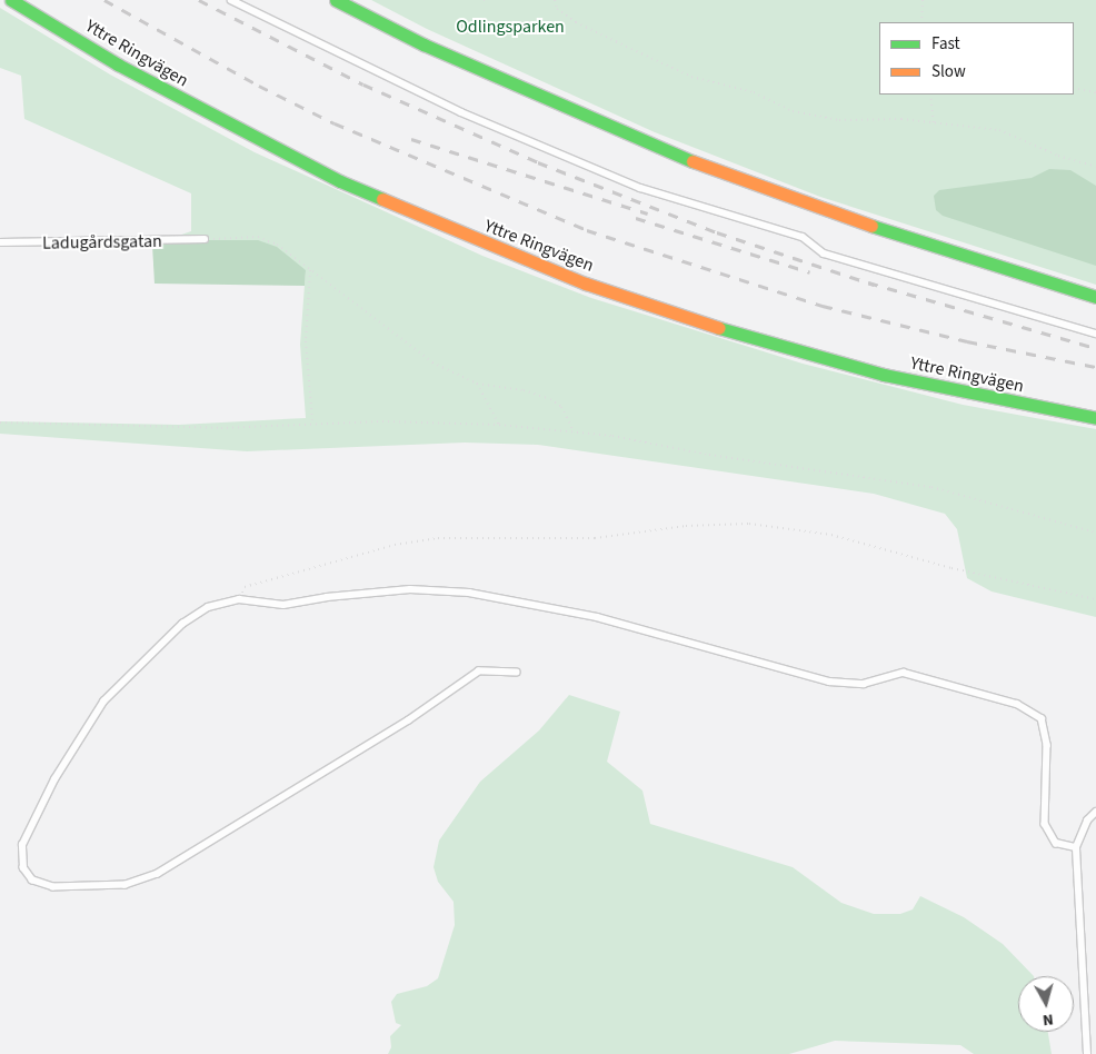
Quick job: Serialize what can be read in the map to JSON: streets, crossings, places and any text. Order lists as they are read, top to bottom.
{
  "streets": {
    "highway": ["Yttre Ringvägen"],
    "lane": ["Ladugårdsgatan"]
  },
  "parks": ["Odlingsparken"],
  "legend": ["Fast", "Slow"],
  "north": "bottom"
}
